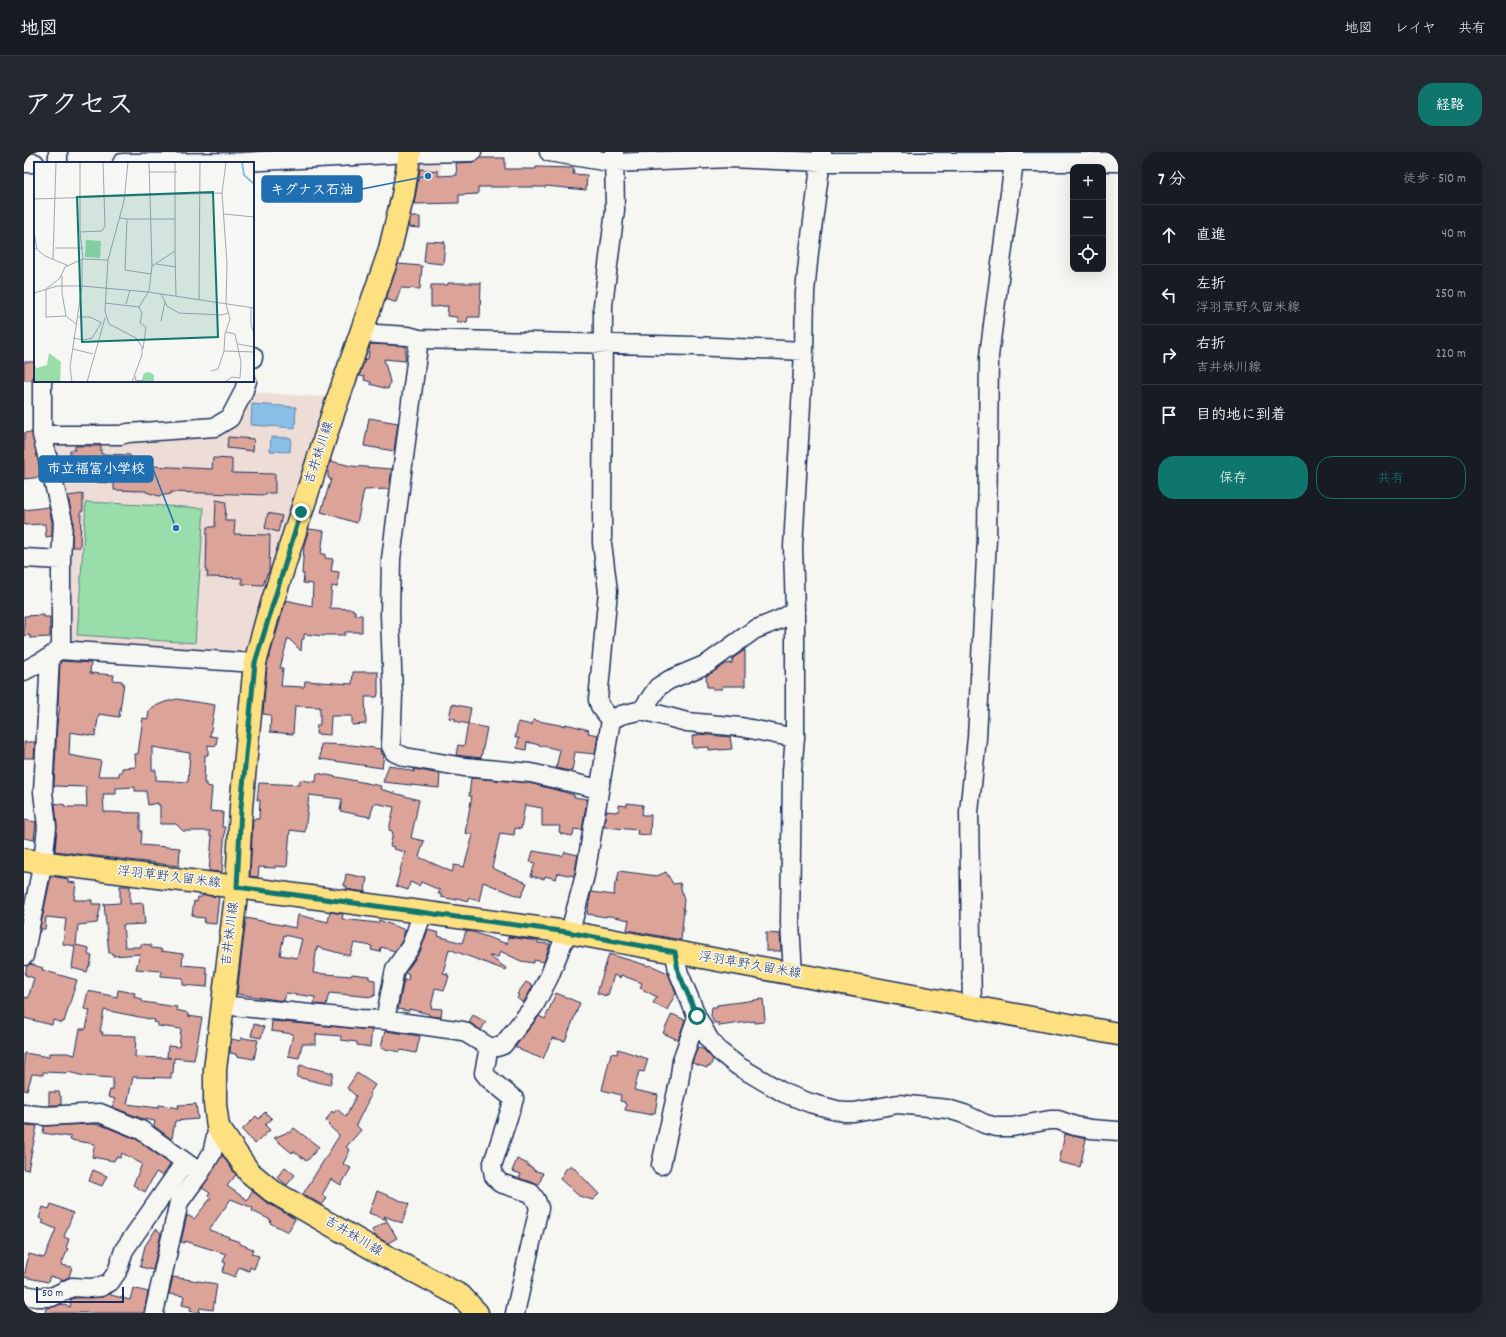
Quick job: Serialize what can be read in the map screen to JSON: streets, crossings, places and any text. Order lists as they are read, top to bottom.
{
  "streets": {
    "main road": ["吉井妹川線", "浮羽草野久留米線"]
  },
  "crossings": [
    ["吉井妹川線", "浮羽草野久留米線"]
  ],
  "places": ["キグナス石油", "市立福富小学校"],
  "scale_bar": "50 m",
  "page": {
    "header": "地図",
    "nav": ["地図", "レイヤ", "共有"],
    "title": "アクセス",
    "buttons": [
      "経路",
      ["保存", "共有"]
    ],
    "heading": ["7 分", "徒歩 · 510 m"],
    "map_buttons": ["+", "−"],
    "list": [
      ["直進", "40 m"],
      ["左折", "浮羽草野久留米線", "250 m"],
      ["右折", "吉井妹川線", "220 m"],
      "目的地に到着"
    ],
    "scale": "50 m"
  }
}
